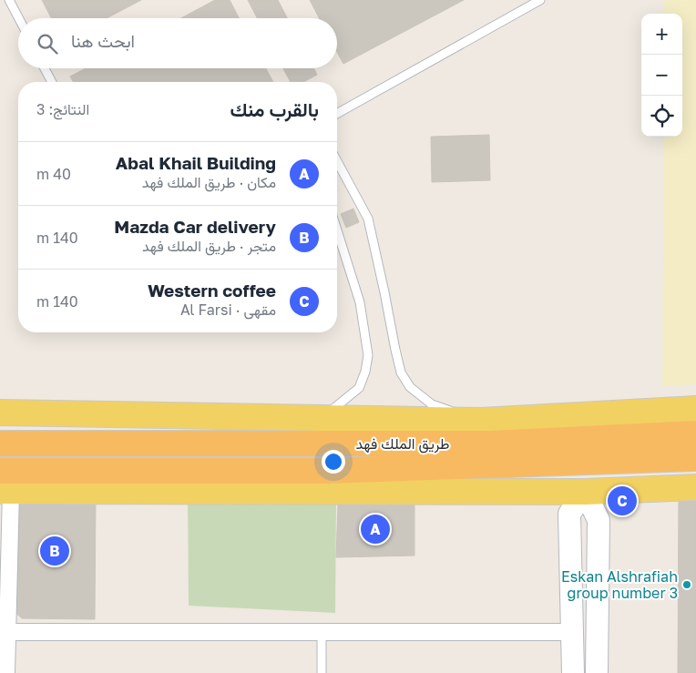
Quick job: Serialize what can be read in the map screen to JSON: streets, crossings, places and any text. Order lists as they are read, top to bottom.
{
  "streets": {
    "highway": ["طريق الملك فهد"]
  },
  "places": ["Eskan Alshrafiah group number 3"],
  "page": {
    "map_buttons": ["+", "−"],
    "search": "ابحث هنا",
    "heading": ["بالقرب منك", "النتائج: 3"],
    "list": [
      {
        "mark": "A",
        "name": "Abal Khail Building",
        "note": "مكان · طريق الملك فهد",
        "value": "40 m"
      },
      {
        "mark": "B",
        "name": "Mazda Car delivery",
        "note": "متجر · طريق الملك فهد",
        "value": "140 m"
      },
      {
        "mark": "C",
        "name": "Western coffee",
        "note": "مقهى · Al Farsi",
        "value": "140 m"
      }
    ],
    "pins": ["C", "A", "B"]
  }
}
